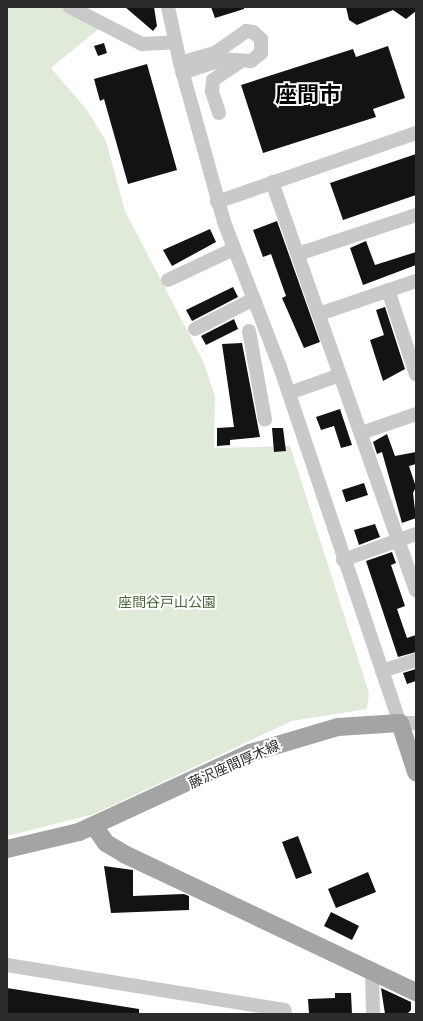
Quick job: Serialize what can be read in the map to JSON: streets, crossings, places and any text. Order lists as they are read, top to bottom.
{
  "streets": {
    "main road": ["藤沢座間厚木線"]
  },
  "districts": ["座間市"],
  "parks": ["座間谷戸山公園"]
}
